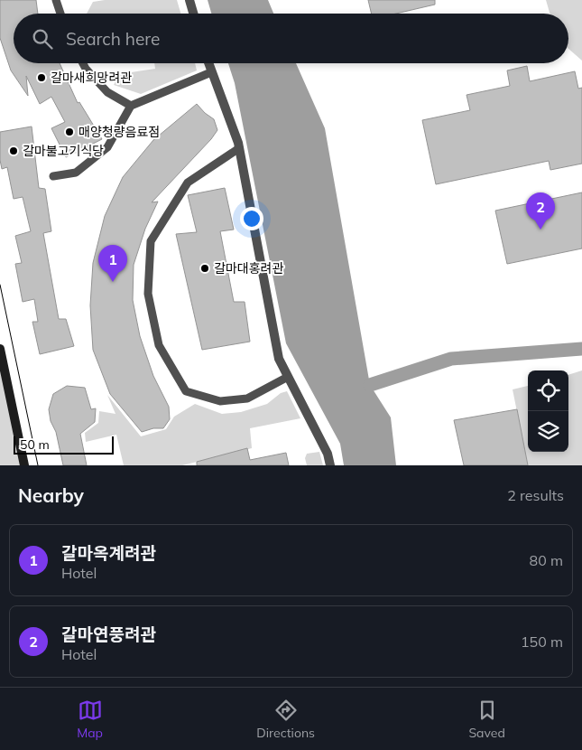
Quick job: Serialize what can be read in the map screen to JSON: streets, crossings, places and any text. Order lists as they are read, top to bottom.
{
  "places": [
    "갈마새희망려관",
    "매양청량음료점",
    "갈마불고기식당",
    "갈마대홍려관"
  ],
  "scale_bar": "50 m",
  "page": {
    "search": "Search here",
    "pins": ["2", "1"],
    "scale": "50 m",
    "heading": ["Nearby", "2 results"],
    "list": [
      {
        "mark": "1",
        "name": "갈마옥계려관",
        "note": "Hotel",
        "value": "80 m"
      },
      {
        "mark": "2",
        "name": "갈마연풍려관",
        "note": "Hotel",
        "value": "150 m"
      }
    ],
    "nav": ["Map", "Directions", "Saved"]
  }
}
